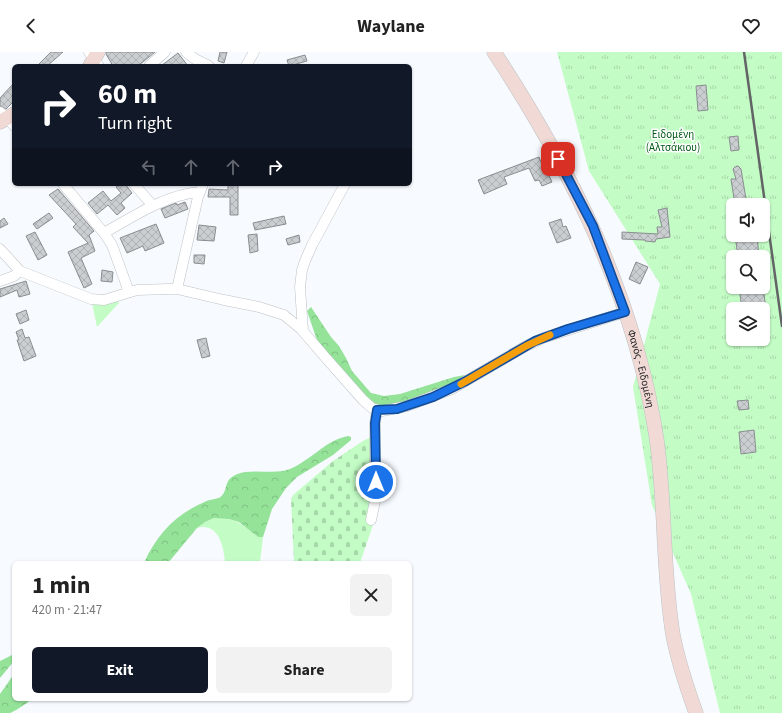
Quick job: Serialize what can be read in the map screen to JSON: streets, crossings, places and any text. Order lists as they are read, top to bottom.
{
  "streets": {
    "street": ["Φανός - Ειδομένη"]
  },
  "parks": ["Ειδομένη (Αλτσάκιου)"],
  "page": {
    "header": "Waylane",
    "turn": ["60 m", "Turn right"],
    "heading": ["1 min", "420 m · 21:47"],
    "buttons": ["Exit", "Share"]
  }
}
